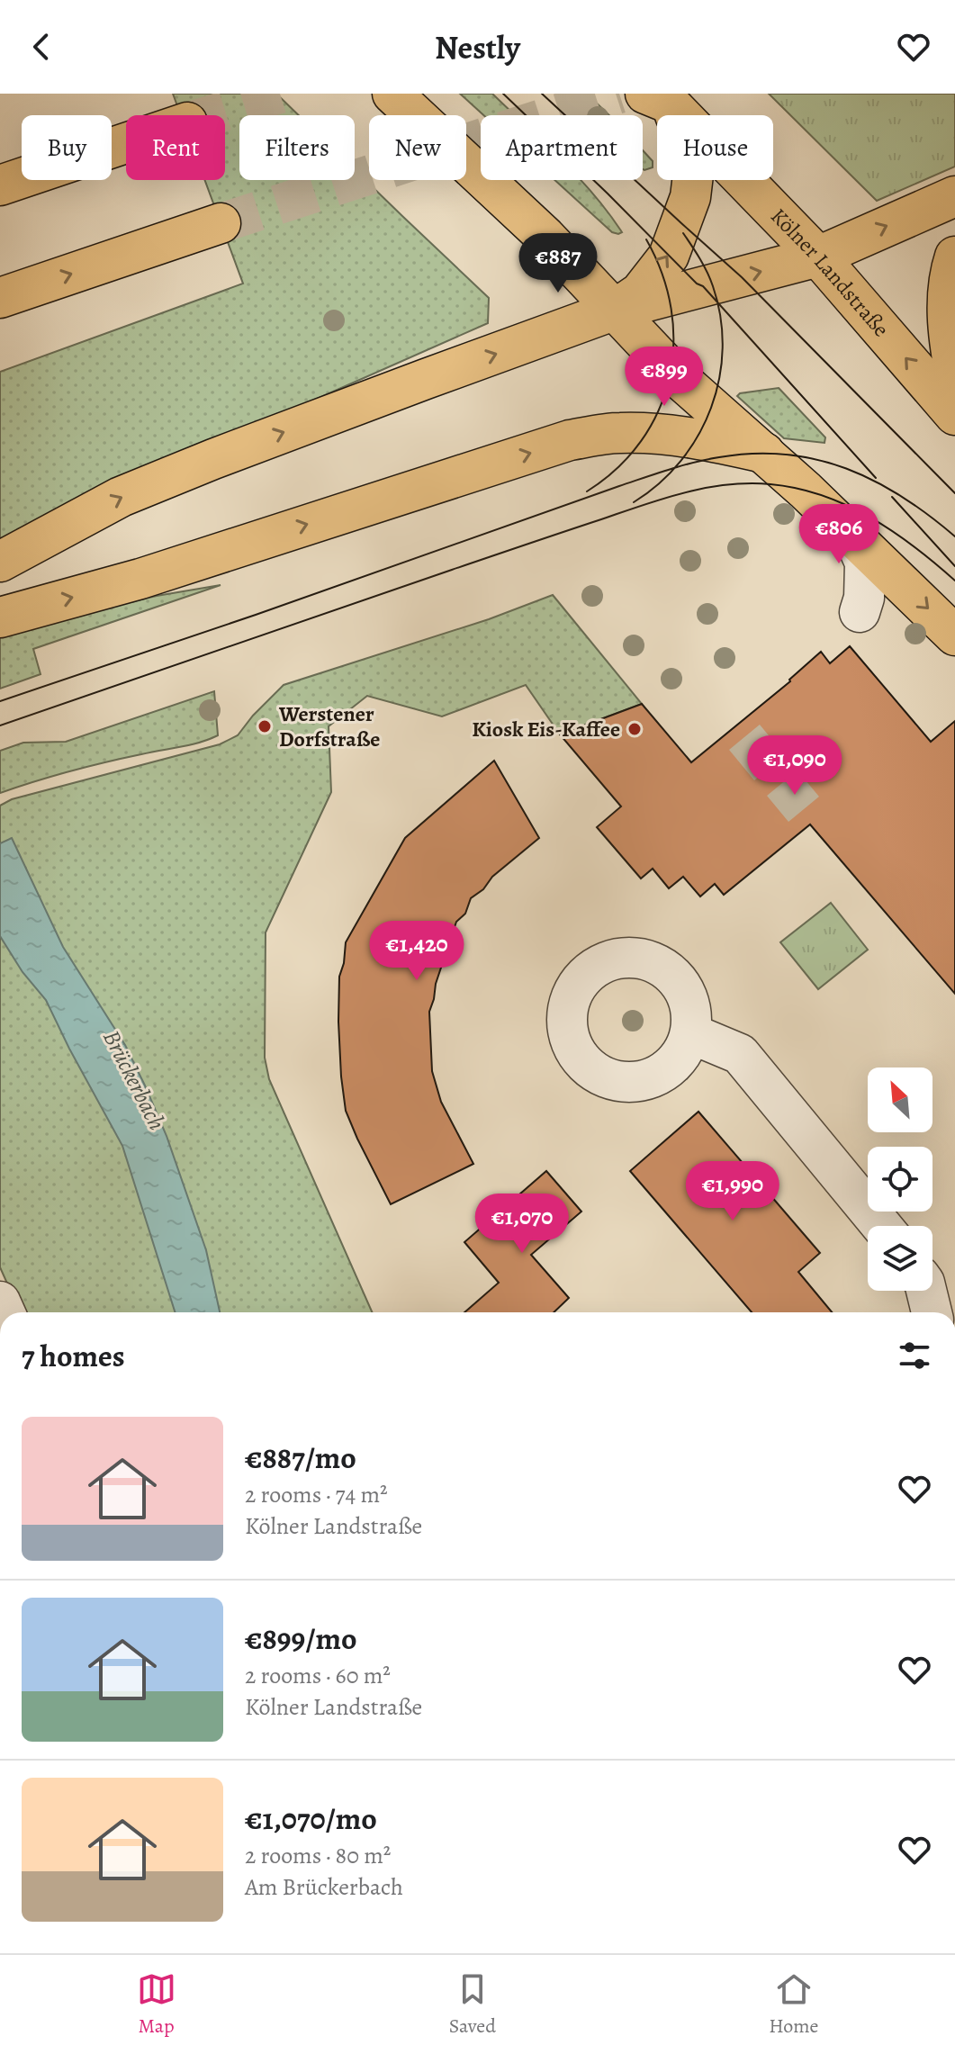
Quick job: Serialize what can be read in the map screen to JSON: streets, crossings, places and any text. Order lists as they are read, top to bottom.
{
  "streets": {
    "main road": ["Kölner Landstraße"]
  },
  "one_way": ["Kölner Landstraße"],
  "water": ["Brückerbach"],
  "places": ["Werstener Dorfstraße", "Kiosk Eis-Kaffee"],
  "north": "top left",
  "page": {
    "header": "Nestly",
    "chip": [
      "Buy",
      "Rent",
      "Filters",
      "New",
      "Apartment",
      "House"
    ],
    "price": [
      "€887",
      "€899",
      "€806",
      "€1,090",
      "€1,420",
      "€1,990",
      "€1,070"
    ],
    "heading": "7 homes",
    "list": [
      {
        "name": "€887/mo",
        "note": "2 rooms · 74 m² · Kölner Landstraße"
      },
      {
        "name": "€899/mo",
        "note": "2 rooms · 60 m² · Kölner Landstraße"
      },
      {
        "name": "€1,070/mo",
        "note": "2 rooms · 80 m² · Am Brückerbach"
      }
    ],
    "tabs": ["Map", "Saved", "Home"]
  }
}
